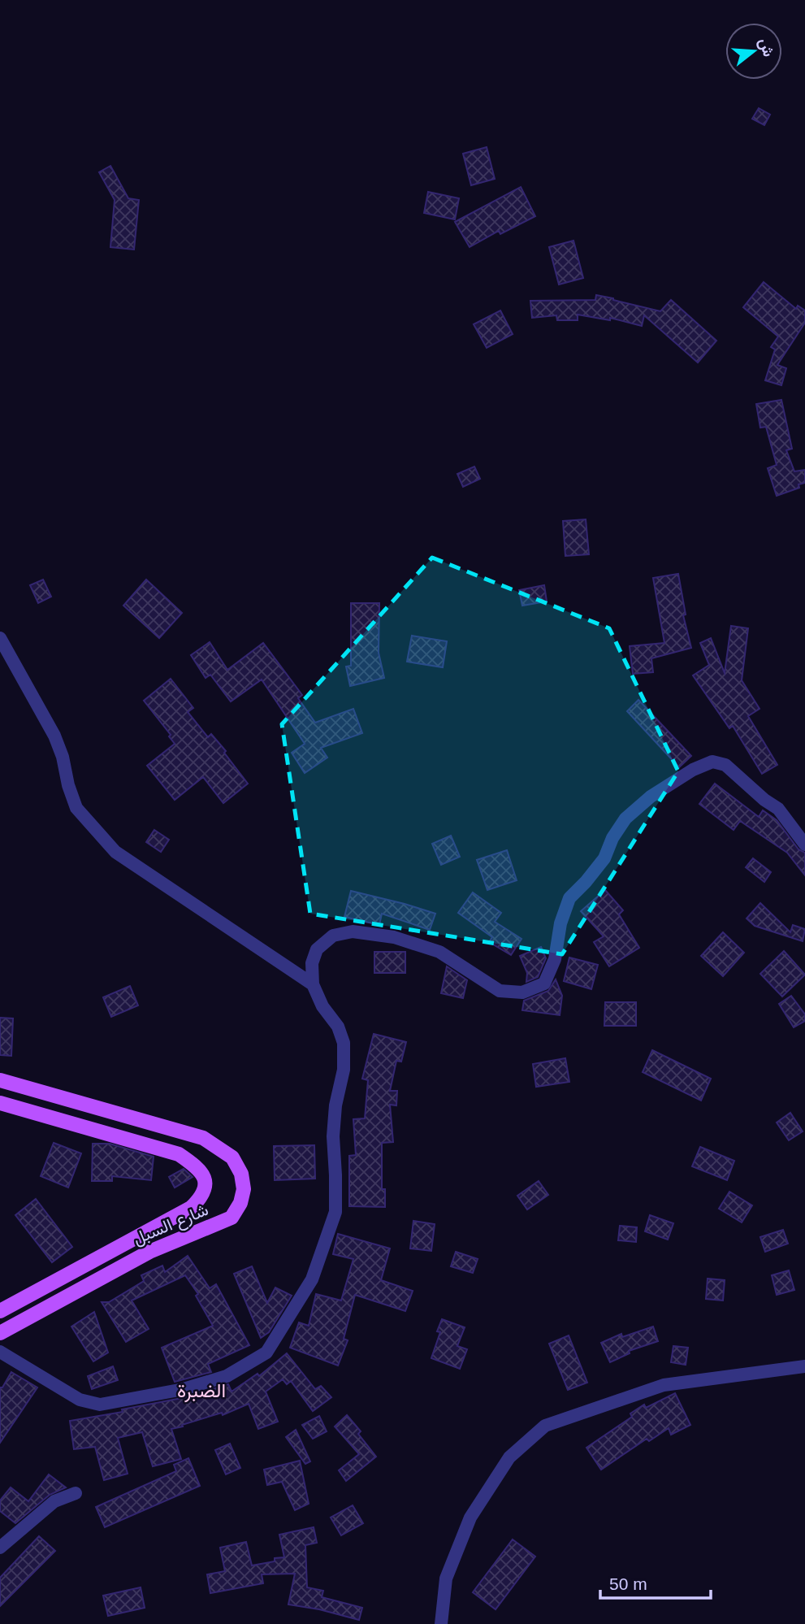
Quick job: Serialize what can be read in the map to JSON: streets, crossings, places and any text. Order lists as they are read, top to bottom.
{
  "streets": {
    "main road": ["شارع السبل"]
  },
  "districts": ["الضبرة"],
  "scale_bar": "50 m",
  "north": "right"
}
